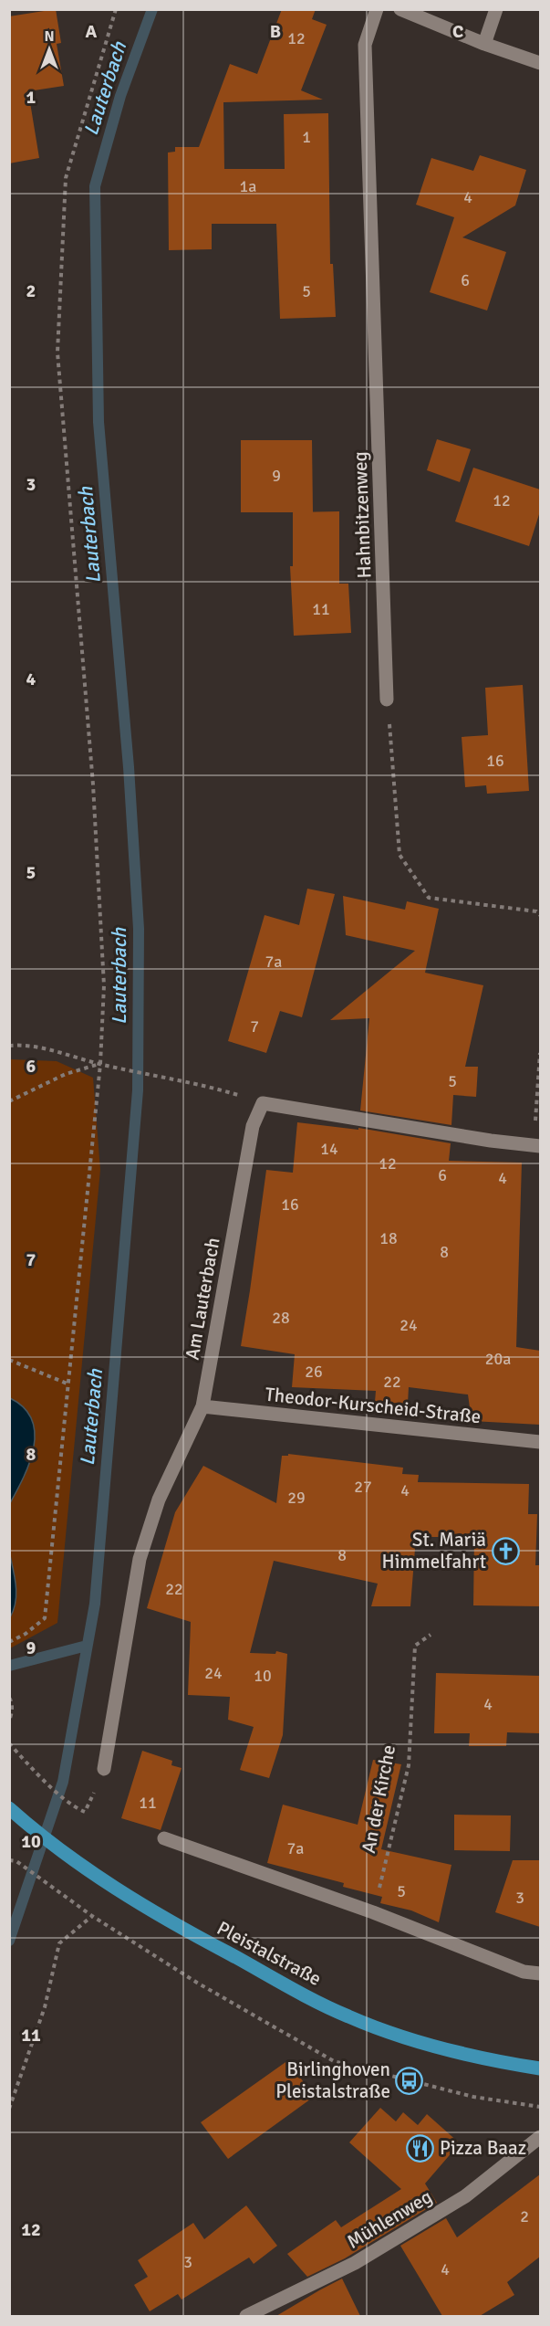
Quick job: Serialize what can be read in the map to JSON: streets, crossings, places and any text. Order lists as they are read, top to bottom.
{
  "streets": {
    "main road": ["Pleistalstraße"],
    "street": [
      "Hahnbitzenweg",
      "Am Lauterbach",
      "Theodor-Kurscheid-Straße",
      "Mühlenweg"
    ],
    "path": ["An der Kirche"]
  },
  "crossings": [
    ["Am Lauterbach", "Theodor-Kurscheid-Straße"]
  ],
  "water": ["Lauterbach"],
  "places": {
    "church": ["St. Mariä Himmelfahrt"],
    "bus stop": ["Birlinghoven Pleistalstraße"],
    "restaurant": ["Pizza Baaz"]
  },
  "house_numbers": [
    "12",
    "1",
    "1a",
    "4",
    "6",
    "5",
    "9",
    "12",
    "11",
    "16",
    "7a",
    "7",
    "5",
    "14",
    "12",
    "6",
    "4",
    "16",
    "18",
    "8",
    "28",
    "24",
    "20a",
    "26",
    "22",
    "27",
    "4",
    "29",
    "8",
    "22",
    "24",
    "10",
    "4",
    "11",
    "7a",
    "5",
    "3",
    "2",
    "3",
    "4"
  ],
  "north": "top",
  "grid": {
    "columns": ["A", "B", "C"],
    "rows": [
      "1",
      "2",
      "3",
      "4",
      "5",
      "6",
      "7",
      "8",
      "9",
      "10",
      "11",
      "12"
    ]
  }
}
